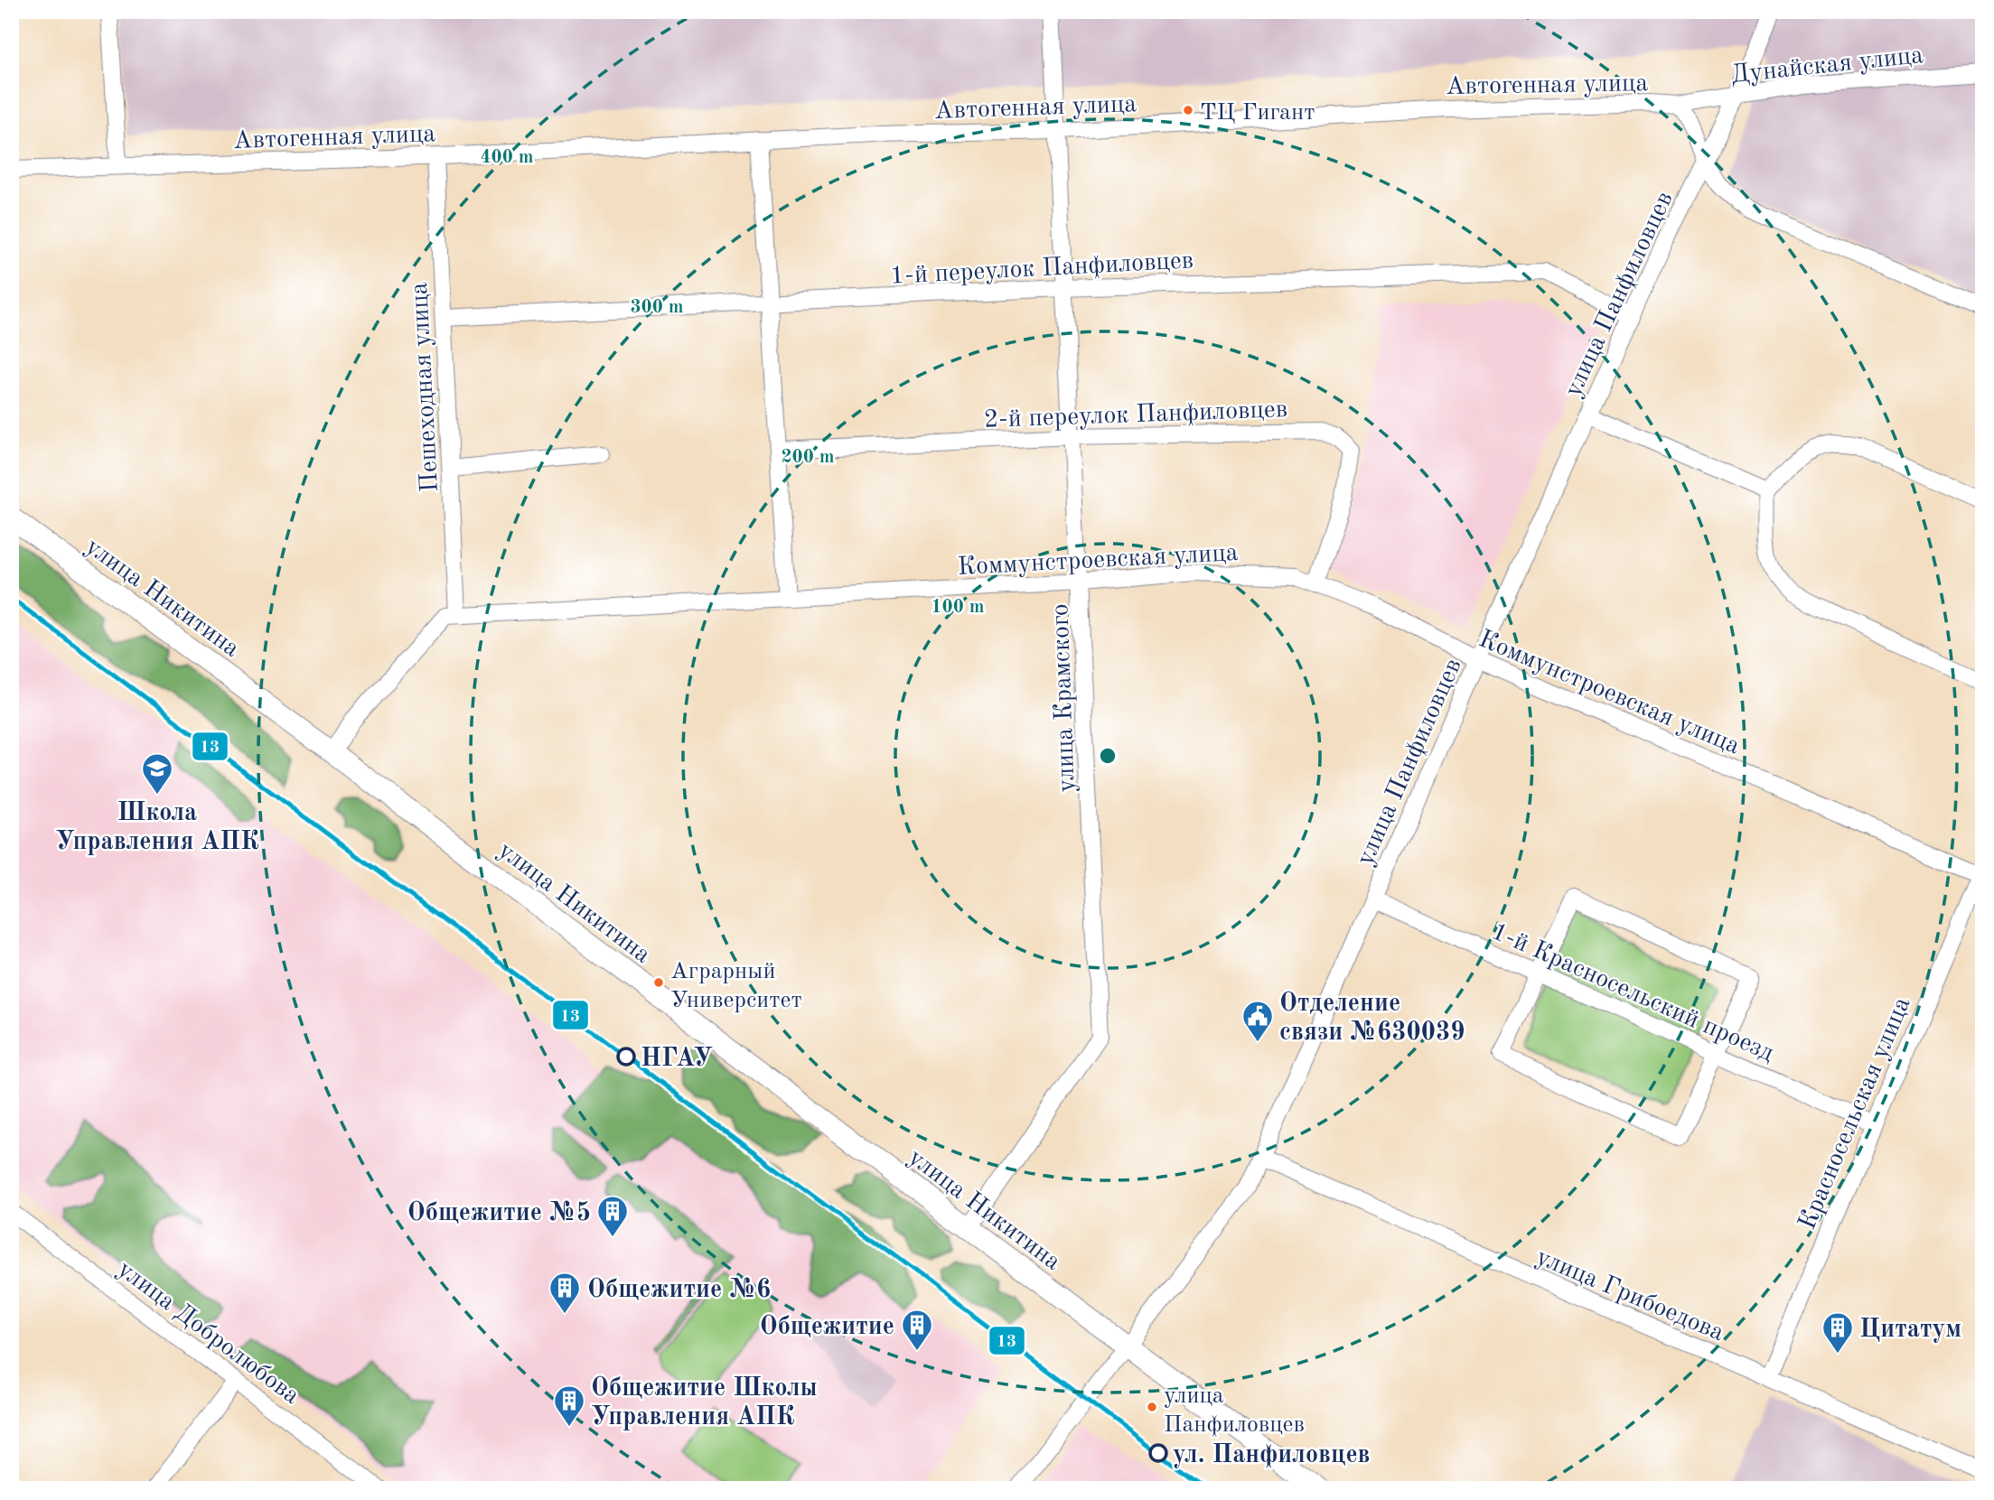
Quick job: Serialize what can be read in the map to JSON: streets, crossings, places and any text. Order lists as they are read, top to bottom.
{
  "streets": {
    "main road": ["улица Никитина"],
    "street": [
      "Дунайская улица",
      "Автогенная улица",
      "1-й переулок Панфиловцев",
      "улица Панфиловцев",
      "Пешеходная улица",
      "2-й переулок Панфиловцев",
      "Коммунстроевская улица",
      "улица Крамского",
      "1-й Красносельский проезд",
      "Красносельская улица",
      "улица Грибоедова",
      "улица Добролюбова"
    ]
  },
  "crossings": [
    ["Дунайская улица", "Автогенная улица"],
    ["Дунайская улица", "улица Панфиловцев"],
    ["Автогенная улица", "улица Панфиловцев"],
    ["Автогенная улица", "Пешеходная улица"],
    ["Автогенная улица", "улица Крамского"],
    ["1-й переулок Панфиловцев", "улица Панфиловцев"],
    ["1-й переулок Панфиловцев", "Пешеходная улица"],
    ["1-й переулок Панфиловцев", "улица Крамского"],
    ["улица Панфиловцев", "Коммунстроевская улица"],
    ["улица Панфиловцев", "улица Никитина"],
    ["улица Панфиловцев", "1-й Красносельский проезд"],
    ["улица Панфиловцев", "улица Грибоедова"],
    ["Пешеходная улица", "Коммунстроевская улица"],
    ["2-й переулок Панфиловцев", "Коммунстроевская улица"],
    ["2-й переулок Панфиловцев", "улица Крамского"],
    ["Коммунстроевская улица", "улица Никитина"],
    ["Коммунстроевская улица", "улица Крамского"],
    ["Коммунстроевская улица", "Красносельская улица"],
    ["улица Никитина", "улица Крамского"],
    ["1-й Красносельский проезд", "Красносельская улица"],
    ["Красносельская улица", "улица Грибоедова"]
  ],
  "places": {
    "other": [
      "ТЦ Гигант",
      "Аграрный Университет",
      "НГАУ",
      "улица Панфиловцев",
      "ул. Панфиловцев"
    ],
    "school or university": ["Школа Управления АПК"],
    "public building": ["Отделение связи №630039"],
    "building": [
      "Общежитие №5",
      "Общежитие №6",
      "Общежитие",
      "Цитатум",
      "Общежитие Школы Управления АПК"
    ]
  },
  "lines": ["transit line 13"],
  "rings": [
    "400 m",
    "300 m",
    "200 m",
    "100 m"
  ]
}
